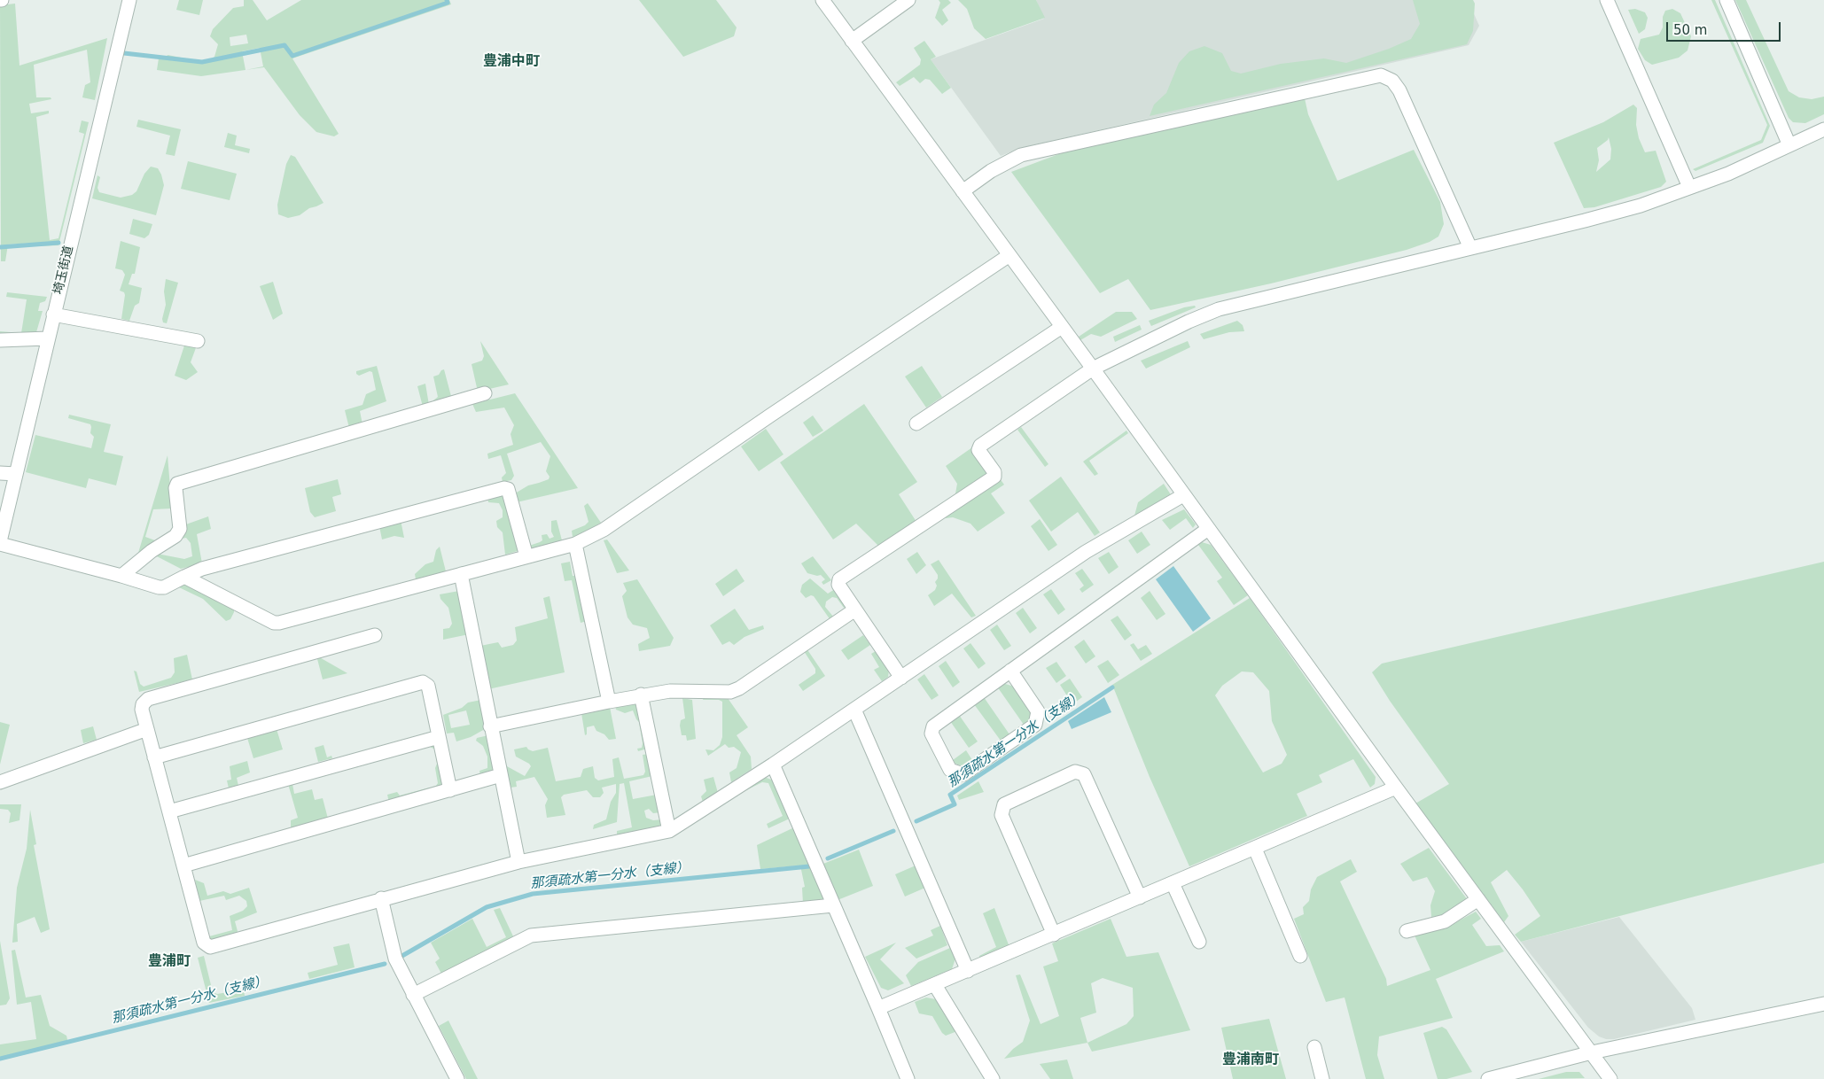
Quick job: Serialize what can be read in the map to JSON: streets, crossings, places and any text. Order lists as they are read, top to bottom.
{
  "streets": {
    "street": ["埼玉街道"]
  },
  "districts": ["豊浦中町", "豊浦町", "豊浦南町"],
  "water": ["那須疏水第一分水（支線）"],
  "scale_bar": "50 m"
}
